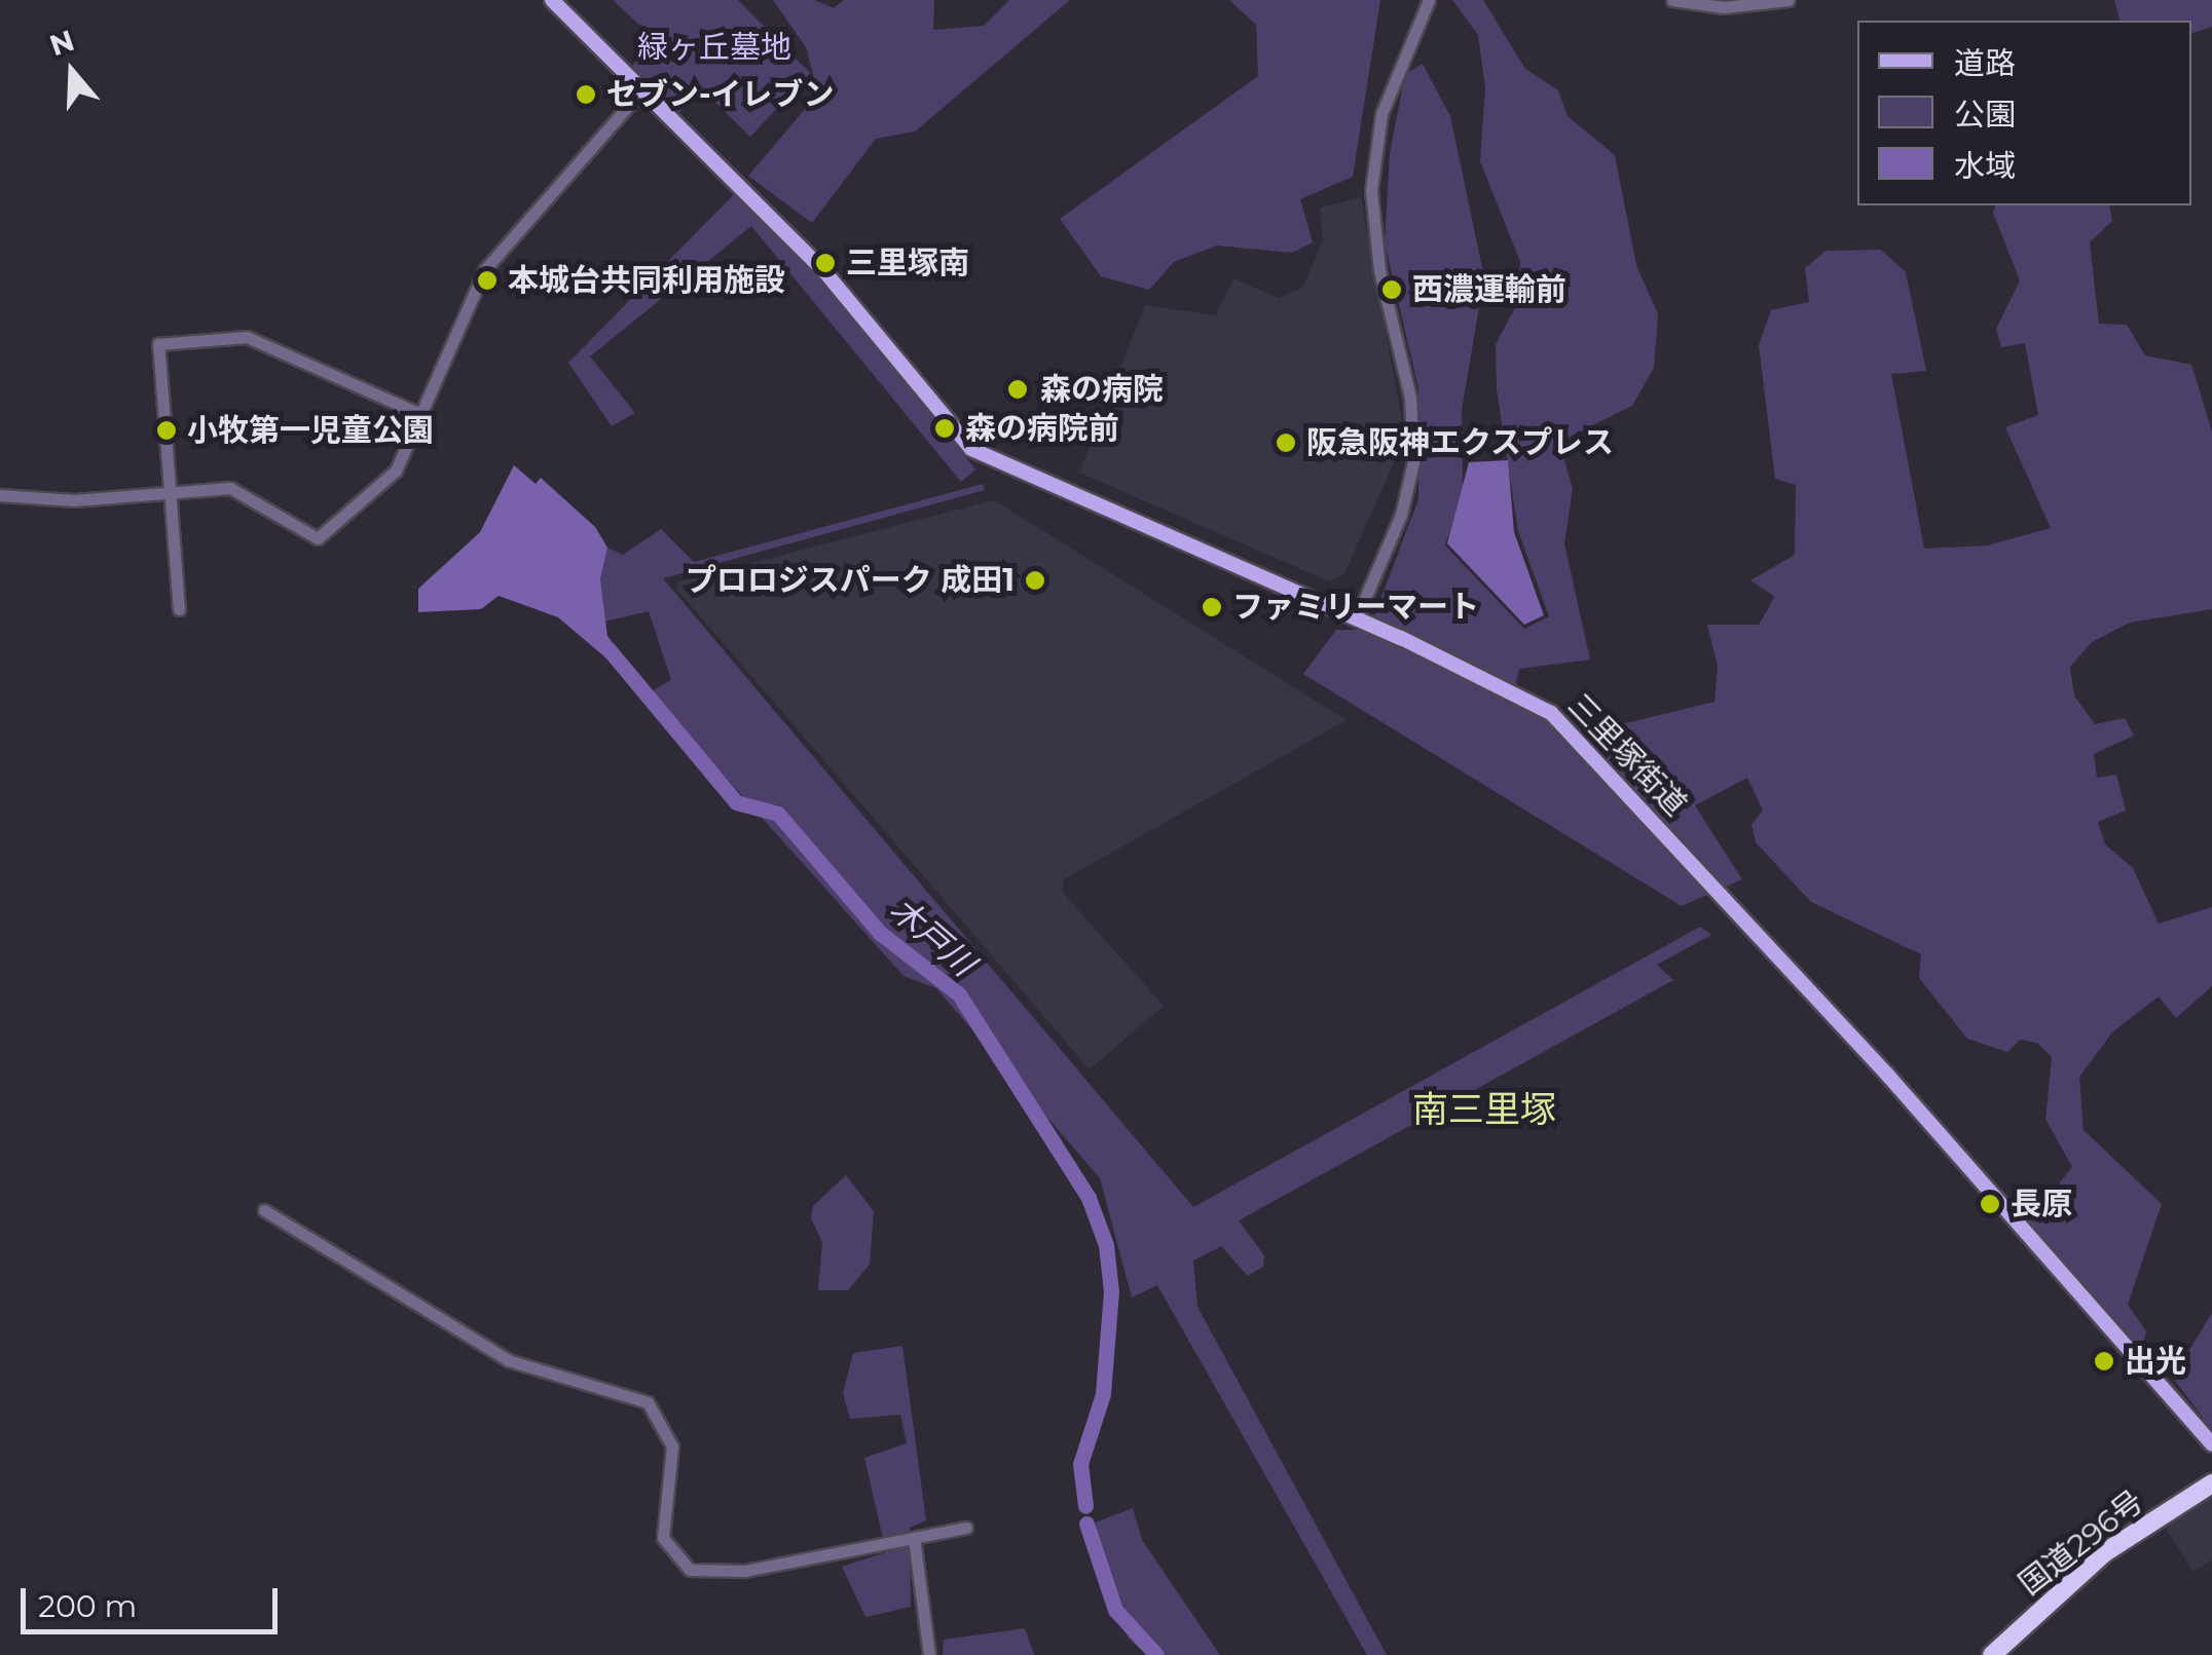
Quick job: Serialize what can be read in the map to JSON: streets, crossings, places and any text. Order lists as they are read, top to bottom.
{
  "streets": {
    "highway": ["国道296号"],
    "main road": ["三里塚街道"]
  },
  "districts": ["南三里塚"],
  "water": ["木戸川"],
  "parks": ["緑ヶ丘墓地"],
  "places": [
    "セブン-イレブン",
    "三里塚南",
    "本城台共同利用施設",
    "西濃運輸前",
    "森の病院",
    "森の病院前",
    "小牧第一児童公園",
    "阪急阪神エクスプレス",
    "プロロジスパーク 成田1",
    "ファミリーマート",
    "長原",
    "出光"
  ],
  "legend": ["道路", "公園", "水域"],
  "scale_bar": "200 m",
  "north": "top"
}
